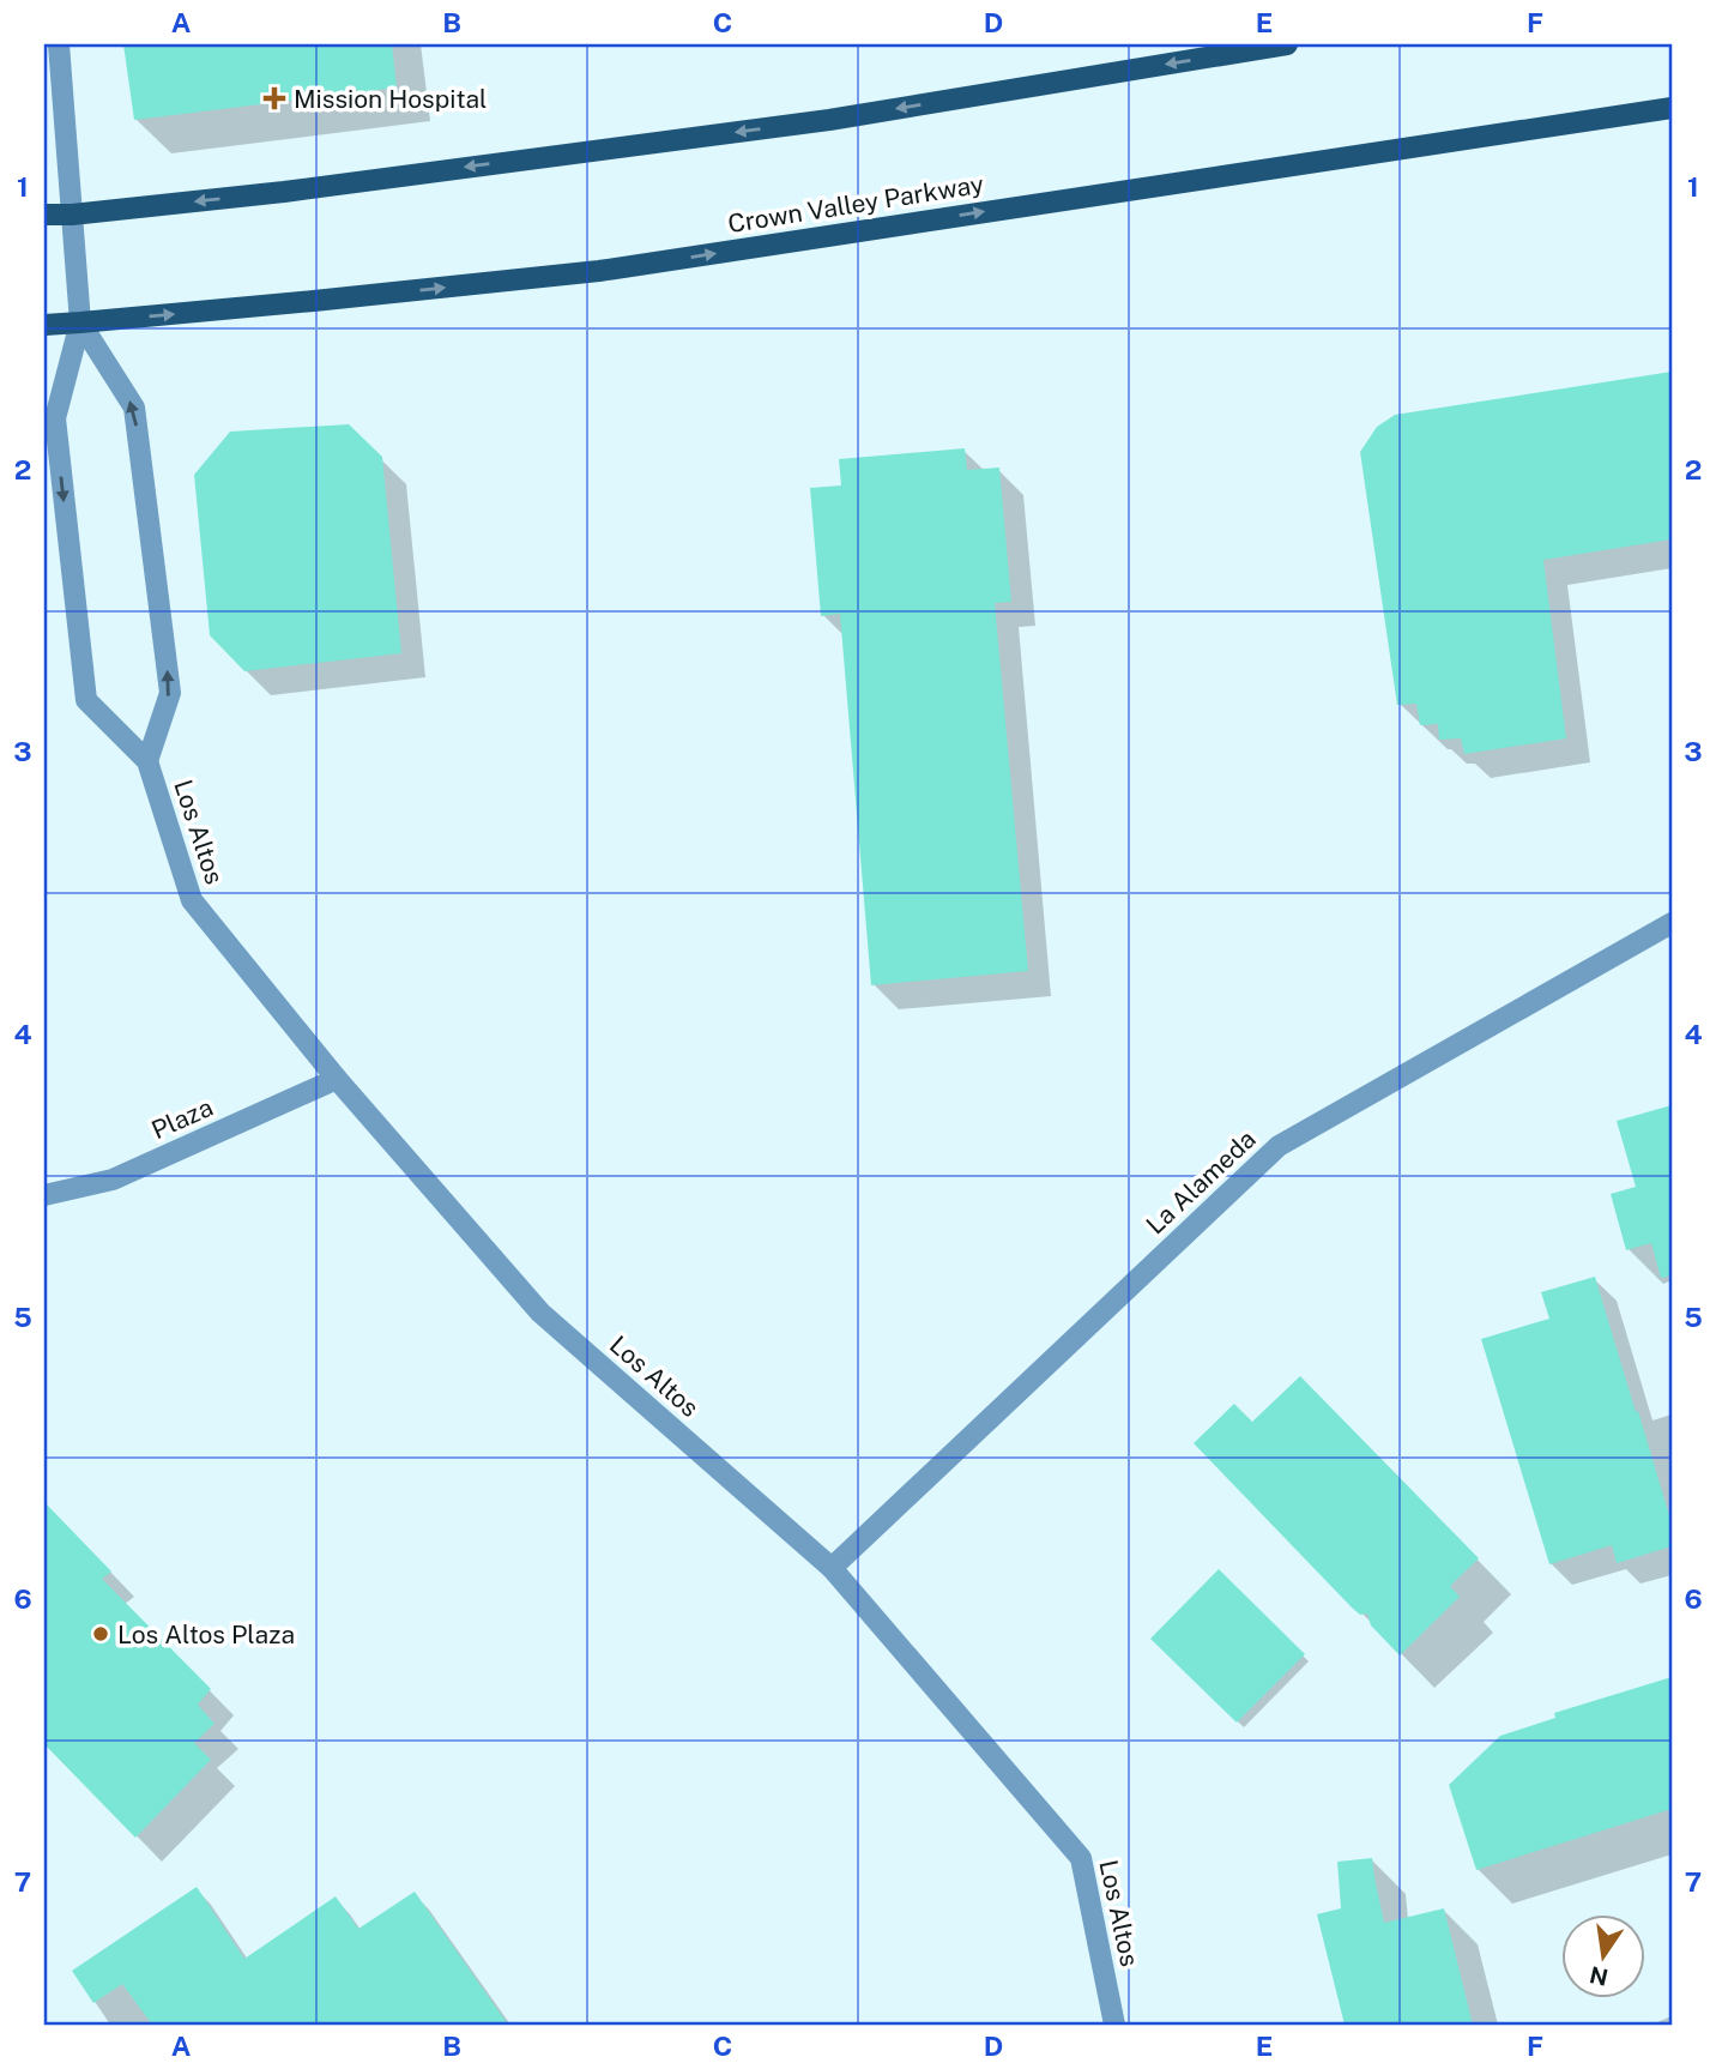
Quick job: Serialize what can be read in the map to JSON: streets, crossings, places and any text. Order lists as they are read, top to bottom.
{
  "streets": {
    "main road": ["Crown Valley Parkway"],
    "street": ["Los Altos", "Plaza", "La Alameda"]
  },
  "crossings": [
    ["Crown Valley Parkway", "Los Altos"],
    ["Los Altos", "Plaza"],
    ["Los Altos", "La Alameda"]
  ],
  "places": {
    "health": ["Mission Hospital"],
    "other": ["Los Altos Plaza"]
  },
  "north": "bottom",
  "grid": {
    "columns": [
      "A",
      "B",
      "C",
      "D",
      "E",
      "F"
    ],
    "rows": [
      "1",
      "2",
      "3",
      "4",
      "5",
      "6",
      "7"
    ]
  }
}
